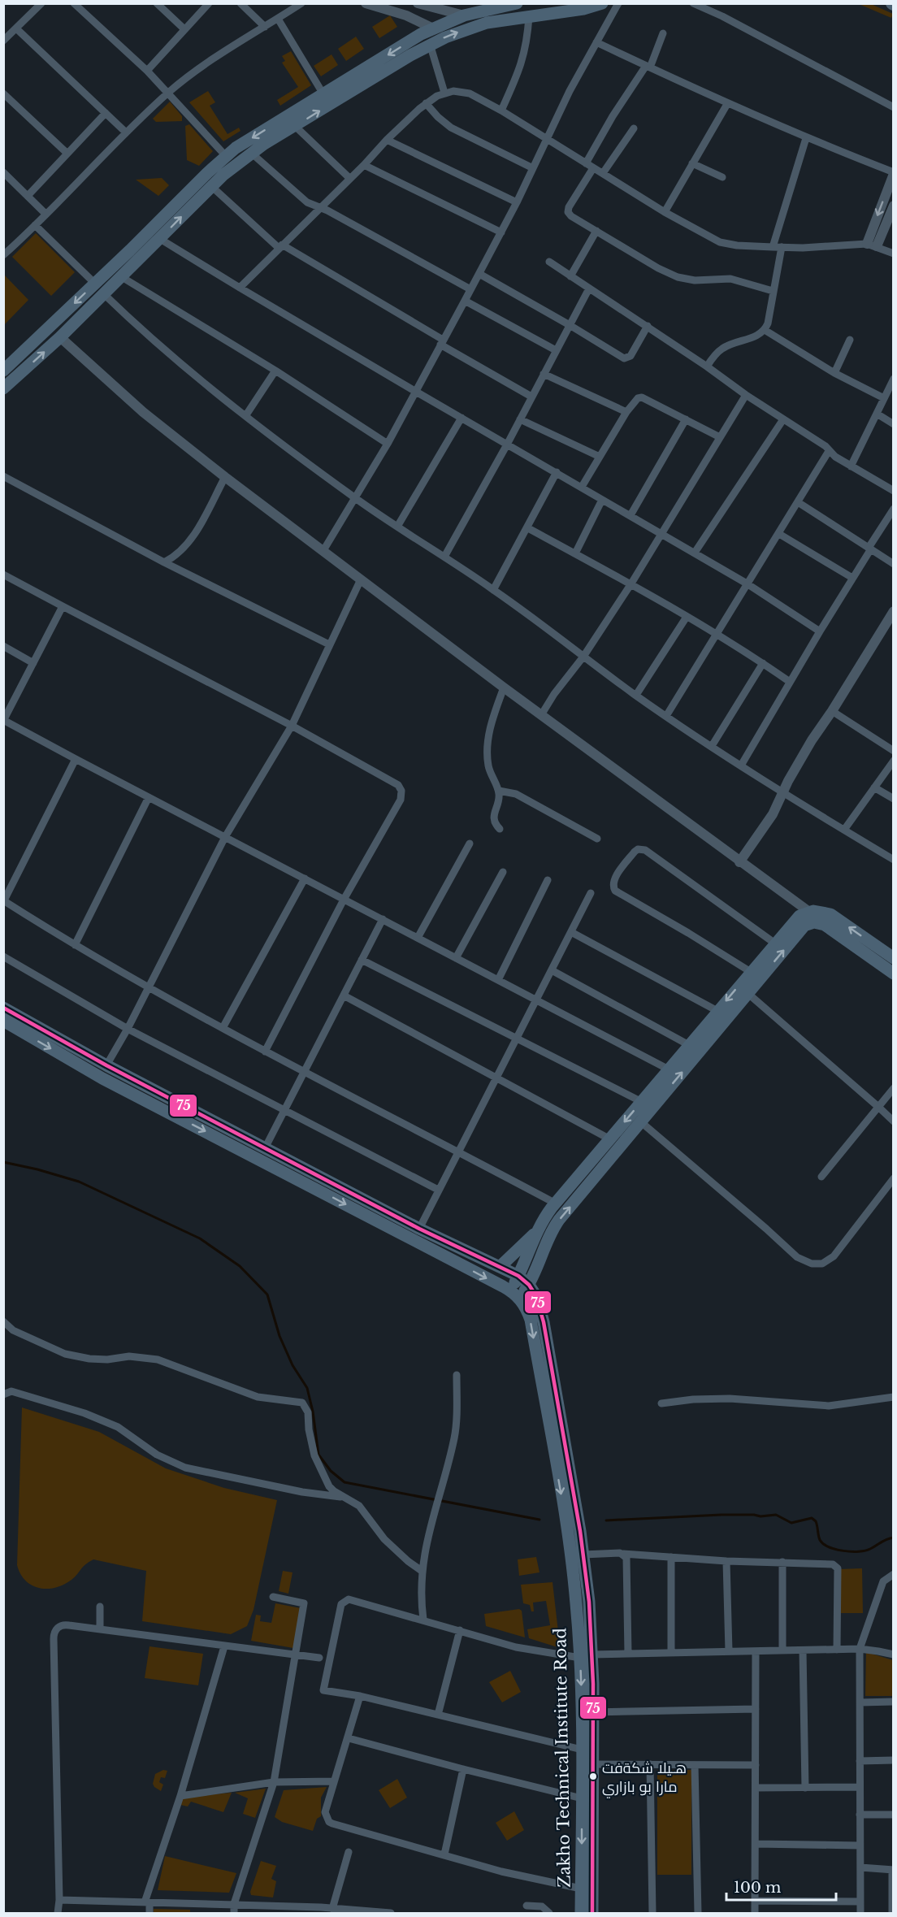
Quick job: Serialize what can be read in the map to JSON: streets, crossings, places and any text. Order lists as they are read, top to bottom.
{
  "streets": {
    "main road": ["Zakho Technical Institute Road"]
  },
  "places": ["هـيلا شكةفت مارا بو بازاري"],
  "lines": ["transit line 75"],
  "scale_bar": "100 m"
}
